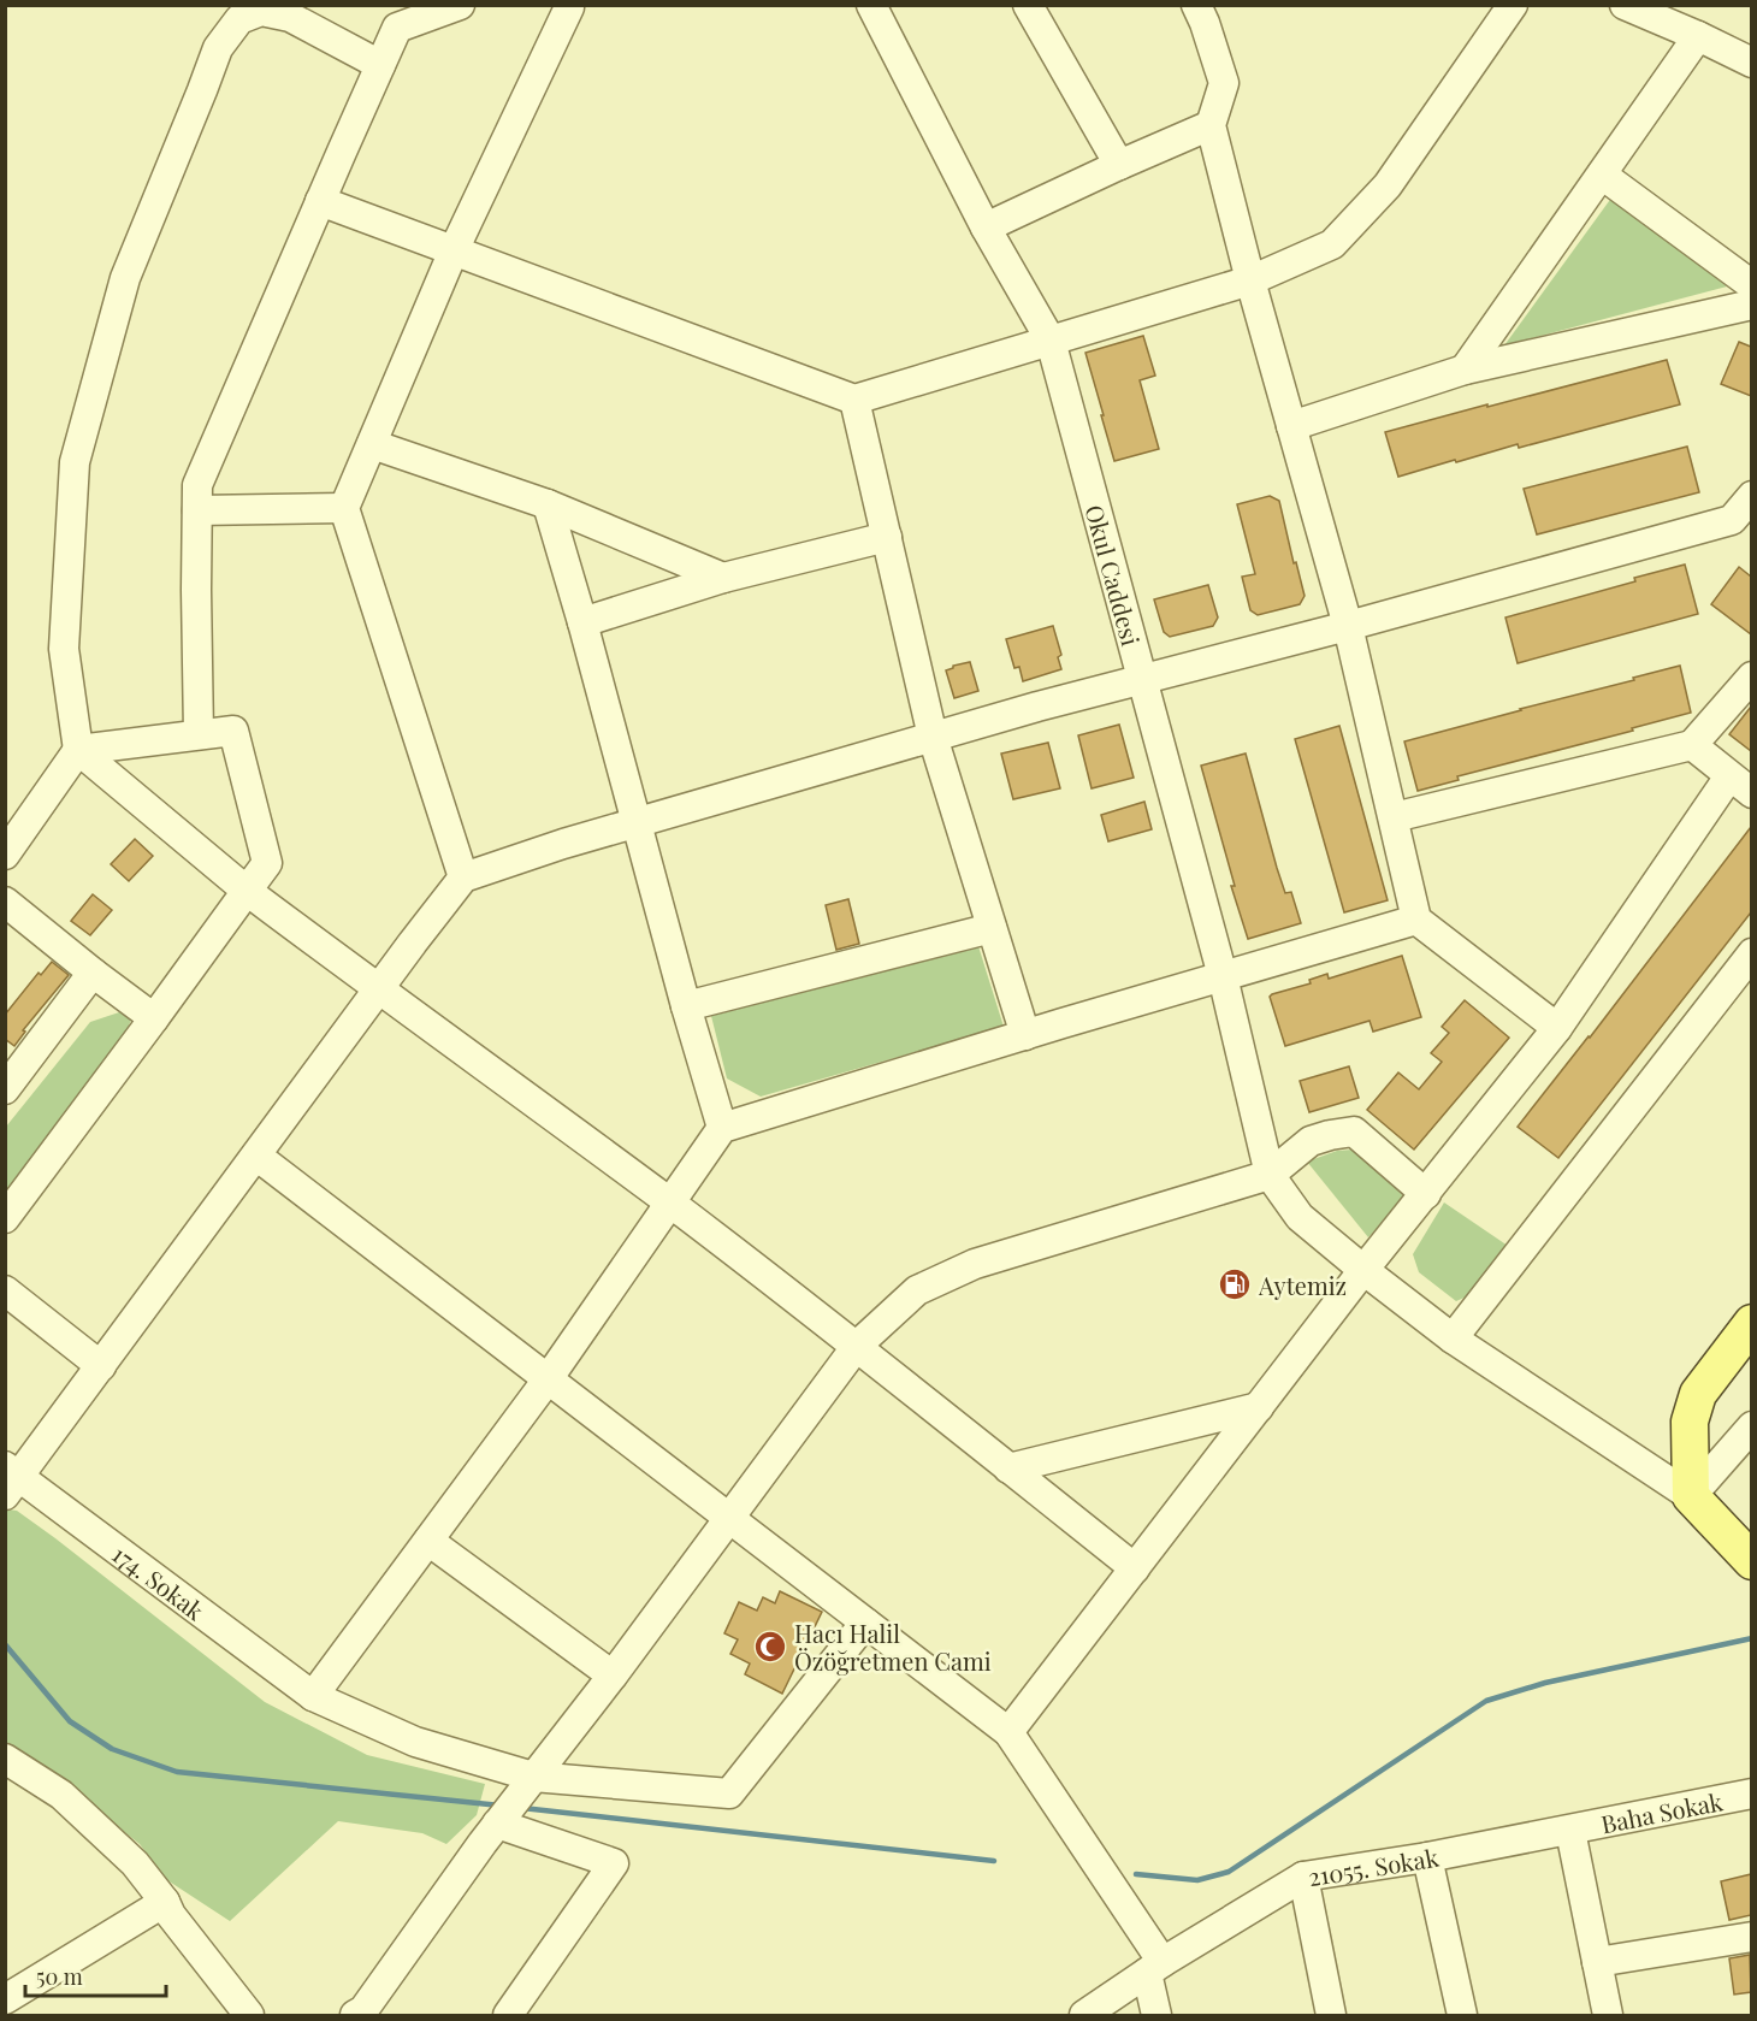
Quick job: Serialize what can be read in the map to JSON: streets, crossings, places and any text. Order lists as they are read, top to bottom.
{
  "streets": {
    "street": [
      "Okul Caddesi",
      "174. Sokak",
      "Baha Sokak",
      "21055. Sokak"
    ]
  },
  "crossings": [
    ["Baha Sokak", "21055. Sokak"]
  ],
  "places": {
    "fuel station": ["Aytemiz"],
    "mosque": ["Hacı Halil Özöğretmen Cami"]
  },
  "scale_bar": "50 m"
}
